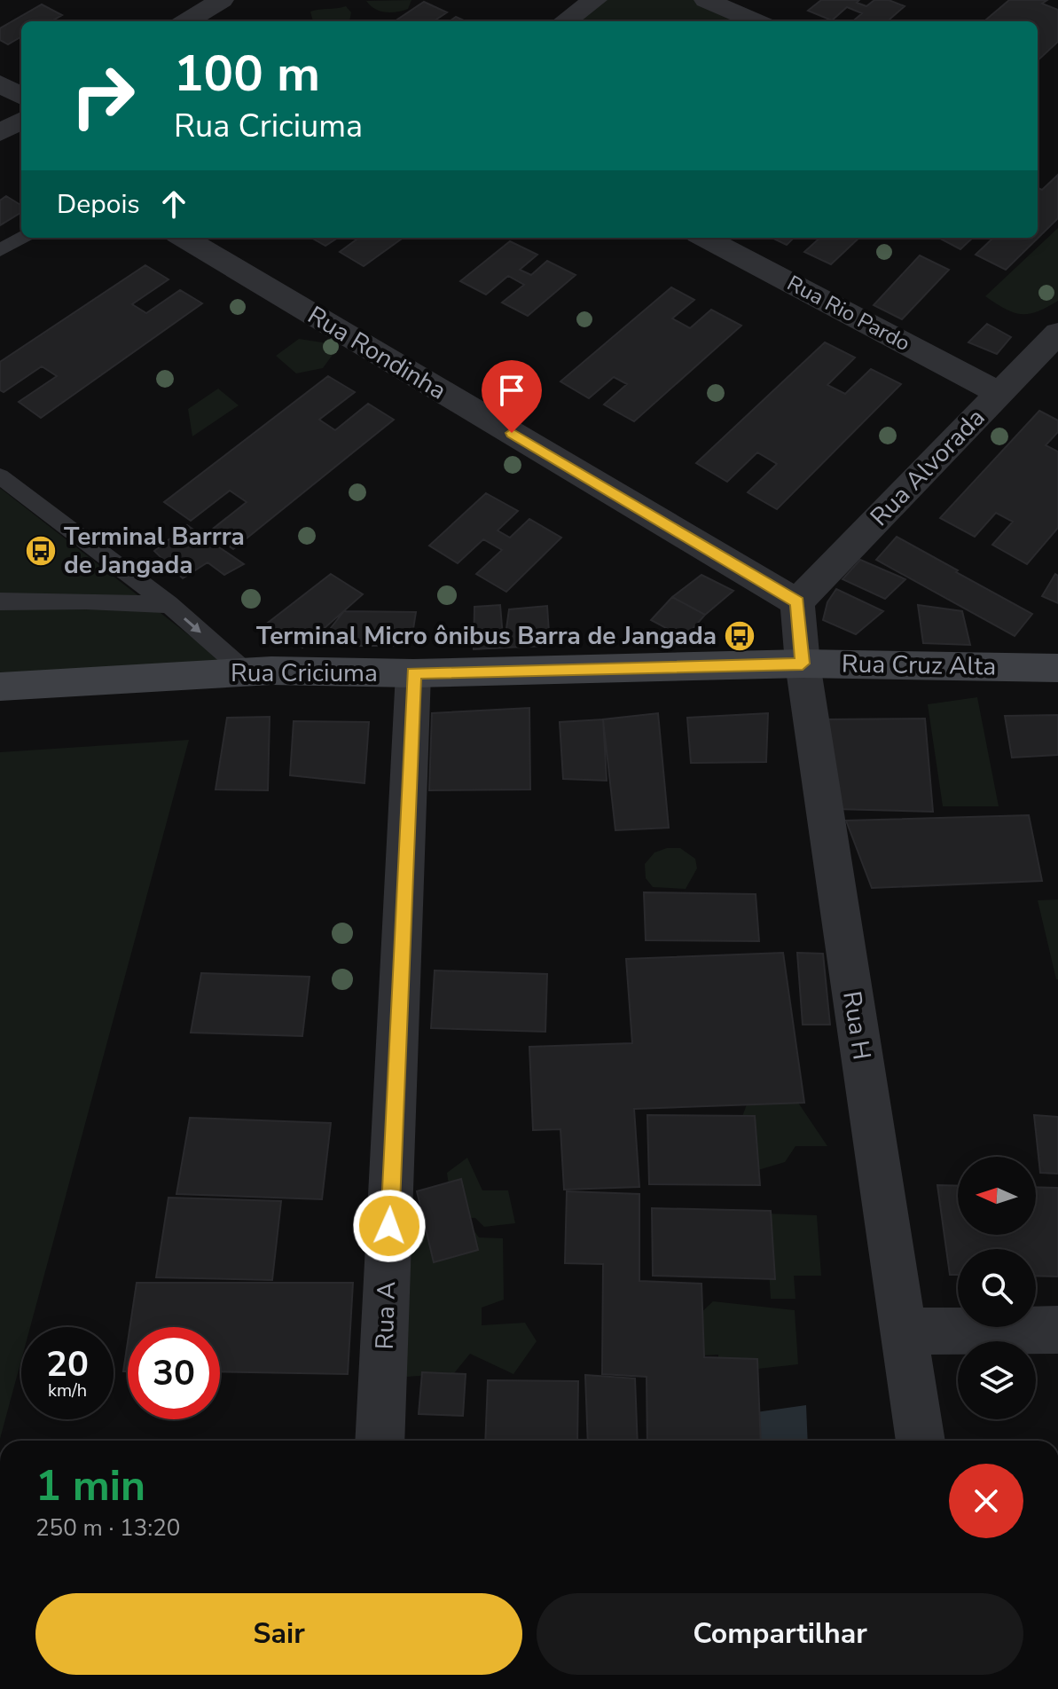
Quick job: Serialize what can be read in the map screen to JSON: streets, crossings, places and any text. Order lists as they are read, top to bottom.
{
  "streets": {
    "main road": ["Rua Cruz Alta", "Rua Criciuma"],
    "street": [
      "Rua Rio Pardo",
      "Rua Rondinha",
      "Rua Alvorada",
      "Rua H",
      "Rua A"
    ]
  },
  "crossings": [
    ["Rua Rio Pardo", "Rua Alvorada"],
    ["Rua Rondinha", "Rua Alvorada"],
    ["Rua Rondinha", "Rua H"],
    ["Rua Alvorada", "Rua H"],
    ["Rua Cruz Alta", "Rua Criciuma"],
    ["Rua Cruz Alta", "Rua H"],
    ["Rua Criciuma", "Rua A"]
  ],
  "places": {
    "bus stop": ["Terminal Barrra de Jangada", "Terminal Micro ônibus Barra de Jangada"]
  },
  "north": "left",
  "page": {
    "turn": ["100 m", "Rua Criciuma"],
    "then": "Depois",
    "speed": "20 km/h",
    "limit": "30",
    "heading": ["1 min", "250 m · 13:20"],
    "buttons": ["Sair", "Compartilhar"]
  }
}
